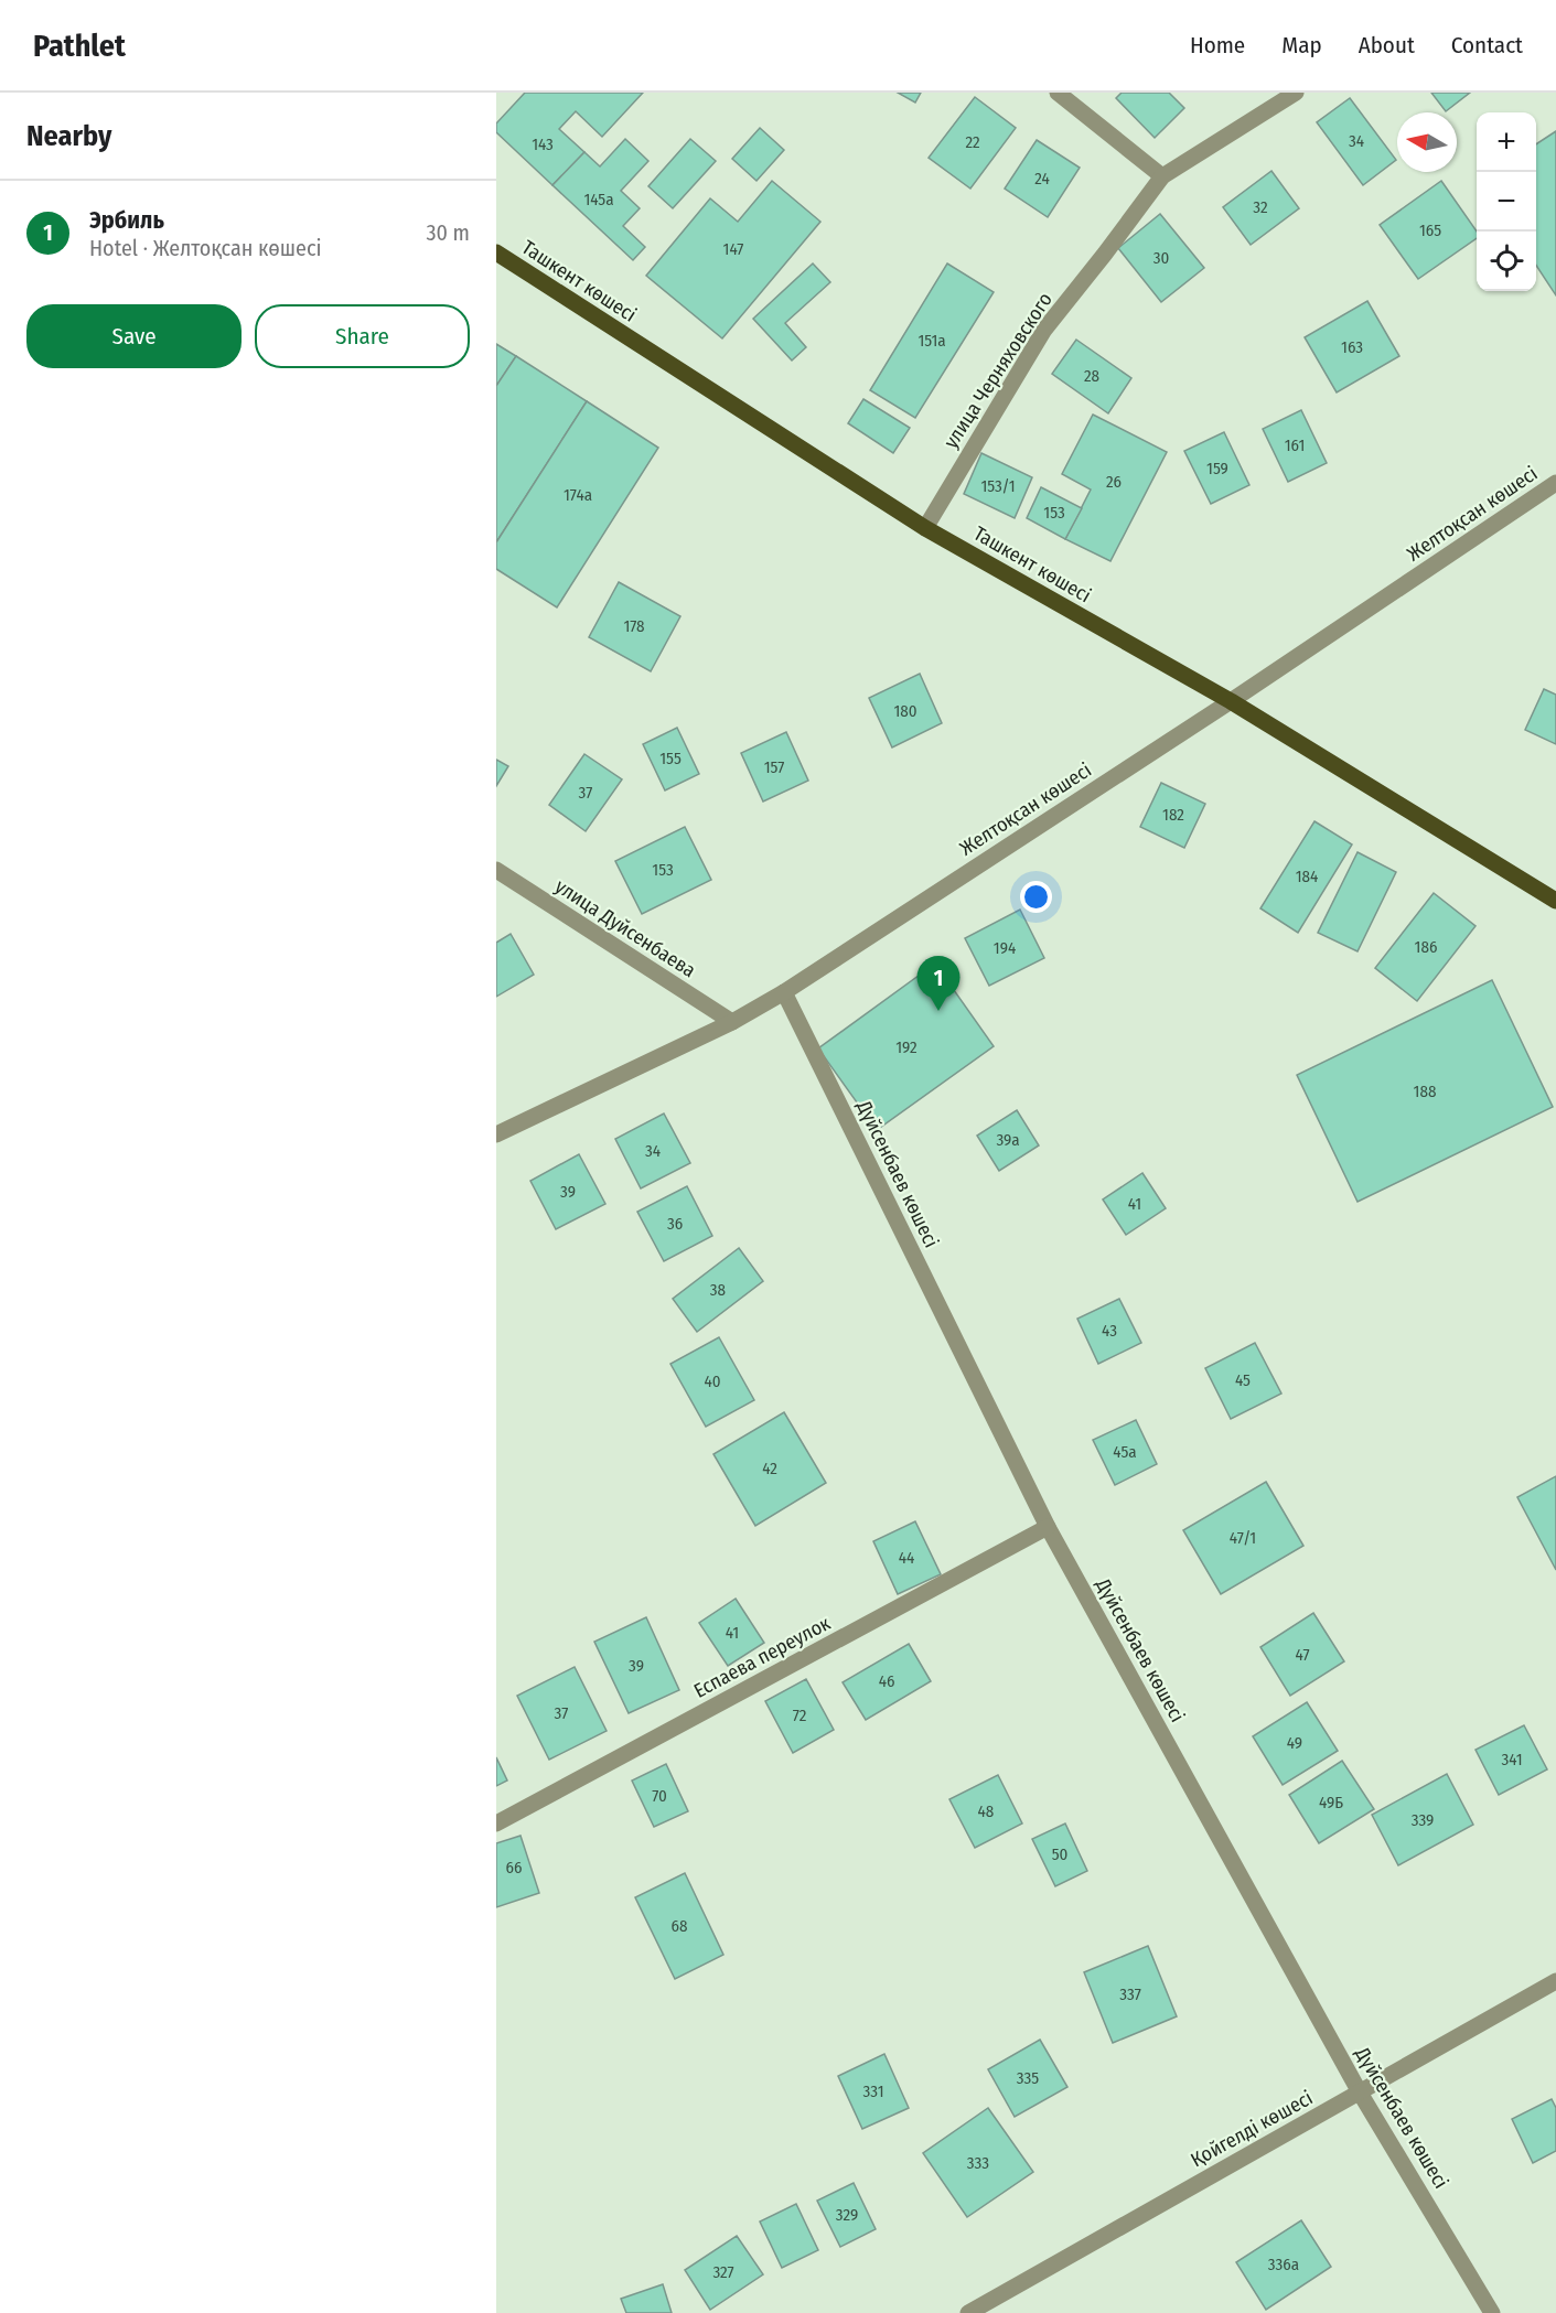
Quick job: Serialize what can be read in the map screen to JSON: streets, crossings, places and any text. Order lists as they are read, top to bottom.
{
  "streets": {
    "main road": ["Ташкент көшесі"],
    "street": [
      "улица Черняховского",
      "Желтоқсан көшесі",
      "улица Дуйсенбаева",
      "Дүйсенбаев көшесі",
      "Еспаева переулок",
      "Қойгелді көшесі"
    ]
  },
  "crossings": [
    ["Ташкент көшесі", "улица Черняховского"],
    ["Ташкент көшесі", "Желтоқсан көшесі"],
    ["Желтоқсан көшесі", "улица Дуйсенбаева"],
    ["Желтоқсан көшесі", "Дүйсенбаев көшесі"],
    ["Дүйсенбаев көшесі", "Еспаева переулок"],
    ["Дүйсенбаев көшесі", "Қойгелді көшесі"]
  ],
  "house_numbers": [
    "34",
    "22",
    "143",
    "24",
    "145а",
    "32",
    "165",
    "147",
    "30",
    "151а",
    "163",
    "28",
    "161",
    "159",
    "26",
    "153/1",
    "174а",
    "153",
    "178",
    "180",
    "155",
    "157",
    "37",
    "182",
    "153",
    "184",
    "186",
    "194",
    "192",
    "188",
    "39а",
    "34",
    "39",
    "41",
    "36",
    "38",
    "43",
    "45",
    "40",
    "45а",
    "42",
    "47/1",
    "44",
    "41",
    "47",
    "39",
    "46",
    "37",
    "72",
    "49",
    "341",
    "70",
    "49Б",
    "48",
    "339",
    "50",
    "66",
    "68",
    "337",
    "335",
    "331",
    "333",
    "329",
    "336а",
    "327"
  ],
  "north": "left",
  "page": {
    "header": "Pathlet",
    "nav": [
      "Home",
      "Map",
      "About",
      "Contact"
    ],
    "heading": "Nearby",
    "map_buttons": ["+", "−"],
    "list": [
      {
        "mark": "1",
        "name": "Эрбиль",
        "note": "Hotel · Желтоқсан көшесі",
        "value": "30 m"
      }
    ],
    "buttons": ["Save", "Share"],
    "pins": "1"
  }
}
